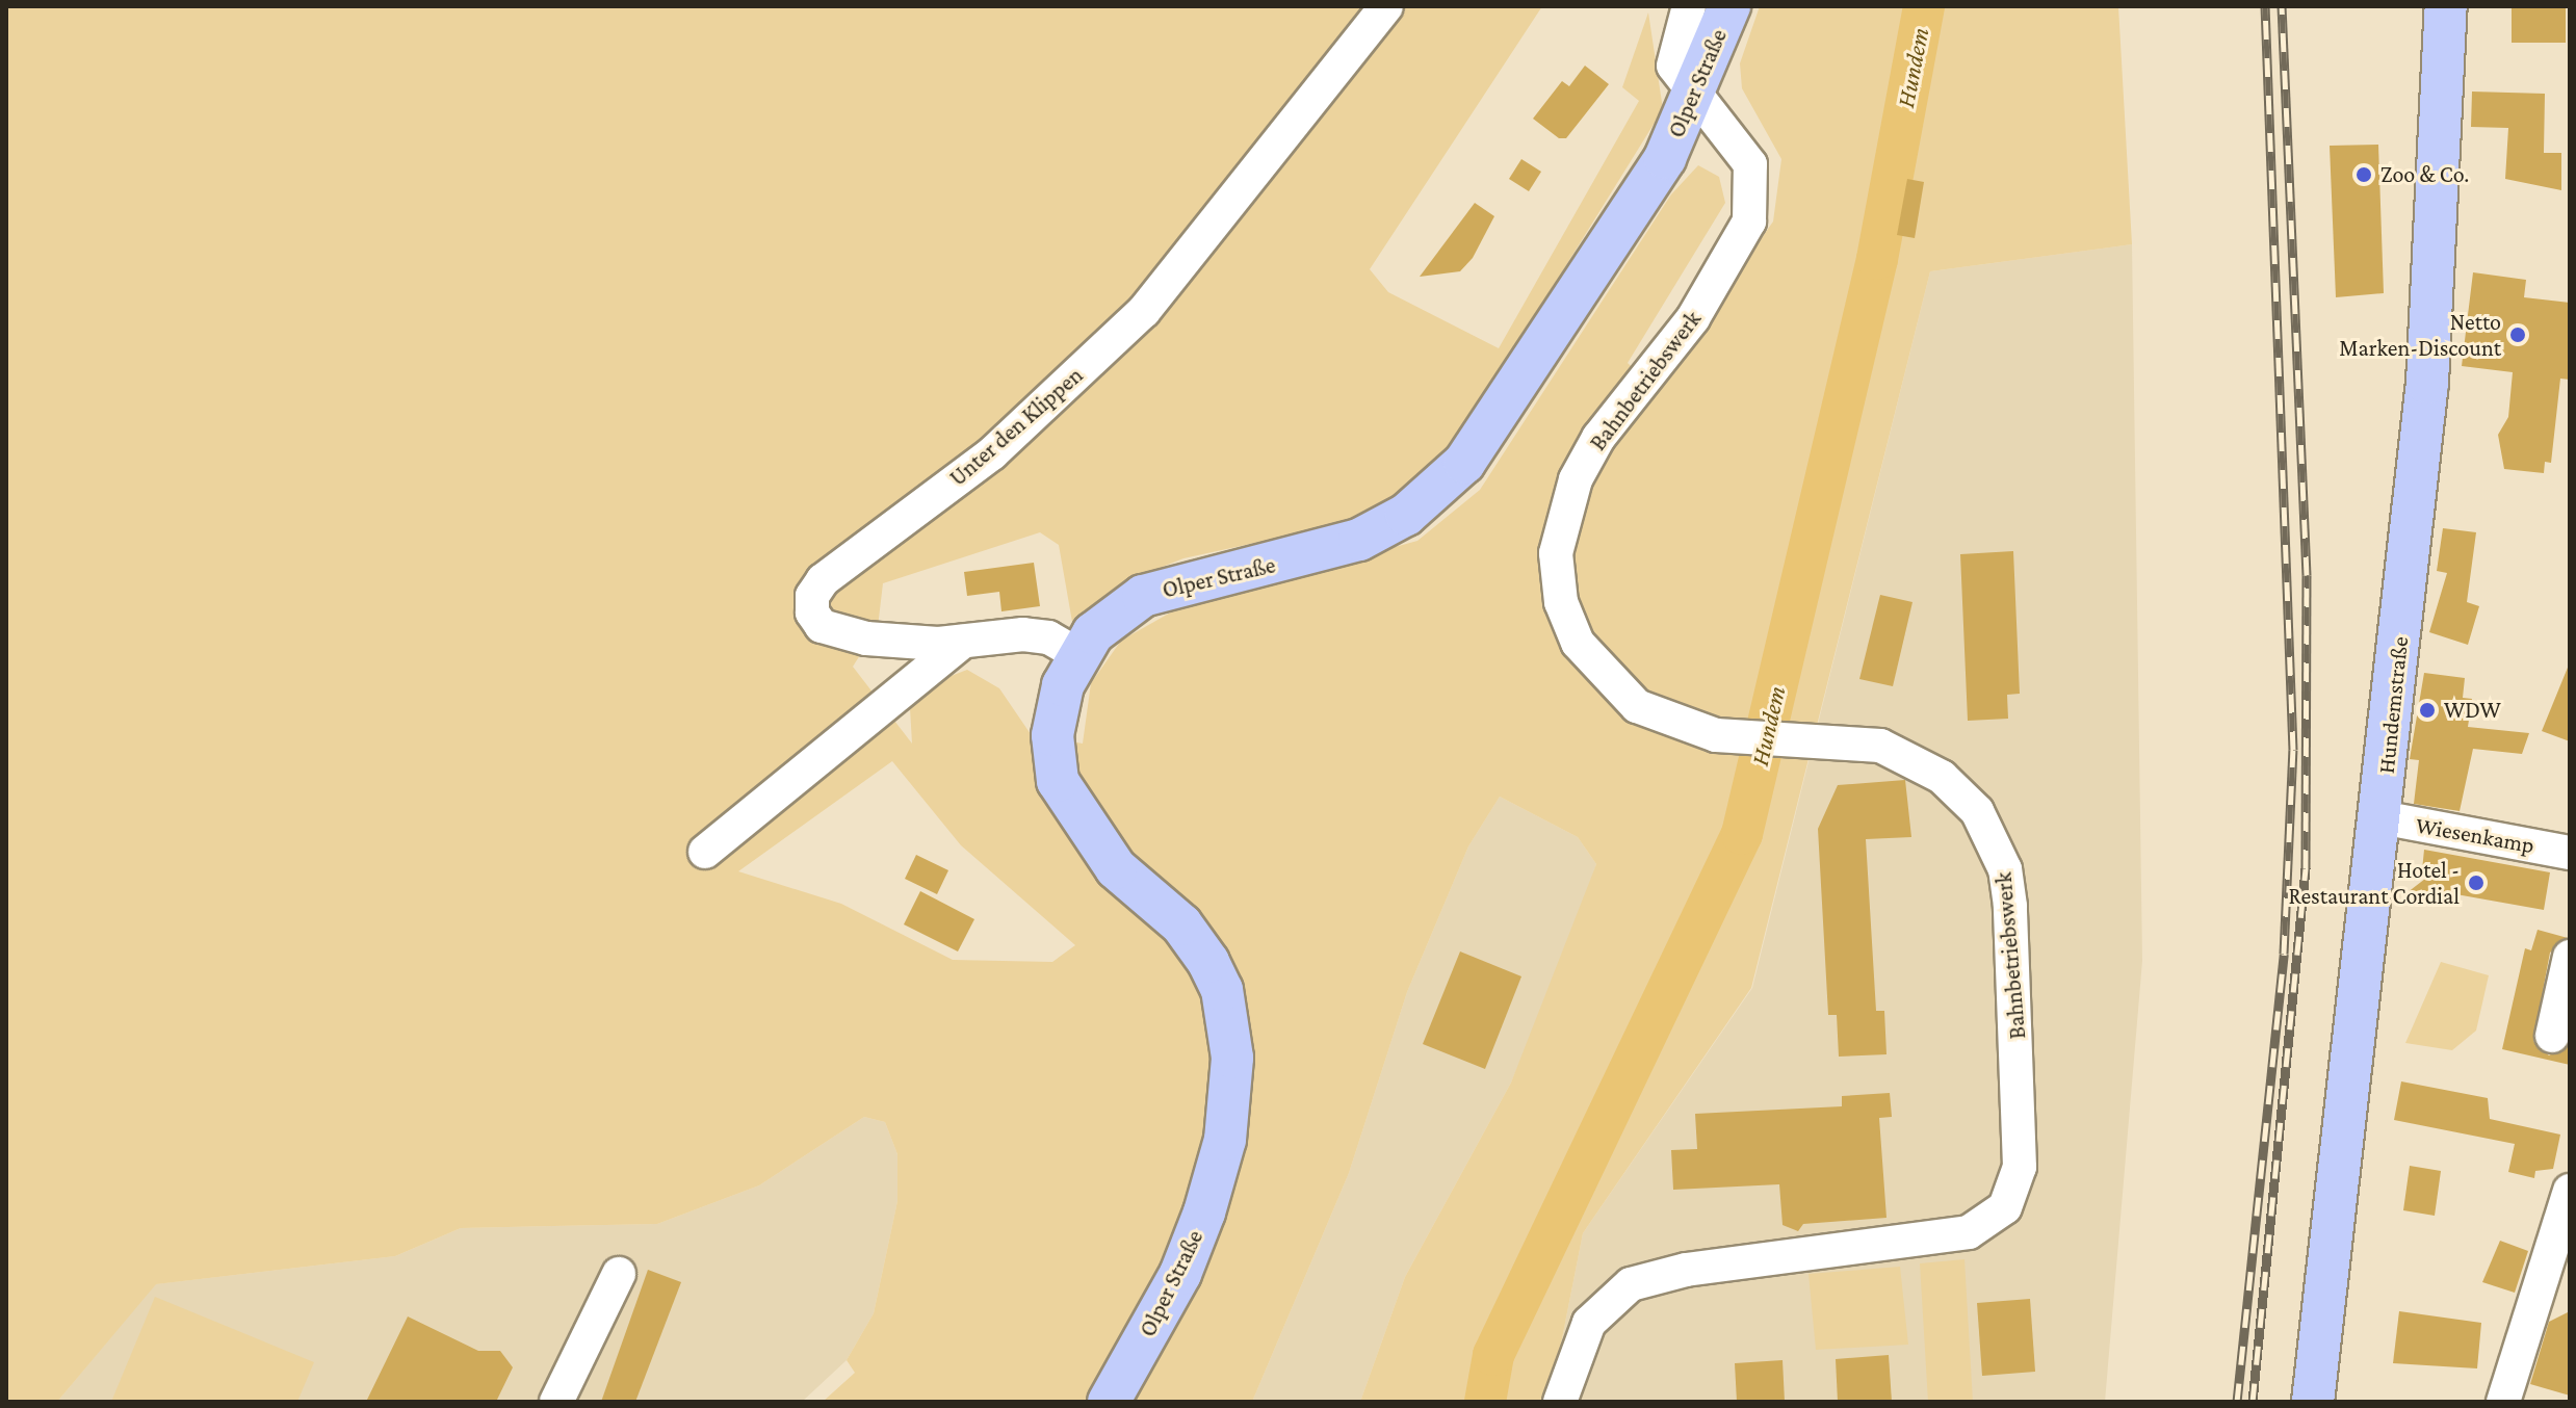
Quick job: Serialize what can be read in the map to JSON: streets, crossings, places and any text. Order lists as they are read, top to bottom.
{
  "streets": {
    "main road": ["Olper Straße", "Hundemstraße"],
    "street": ["Bahnbetriebswerk", "Unter den Klippen", "Wiesenkamp"]
  },
  "crossings": [
    ["Olper Straße", "Bahnbetriebswerk"],
    ["Olper Straße", "Unter den Klippen"],
    ["Hundemstraße", "Wiesenkamp"]
  ],
  "water": ["Hundem"],
  "places": [
    "Zoo & Co.",
    "Netto Marken-Discount",
    "WDW",
    "Hotel - Restaurant Cordial"
  ]
}
